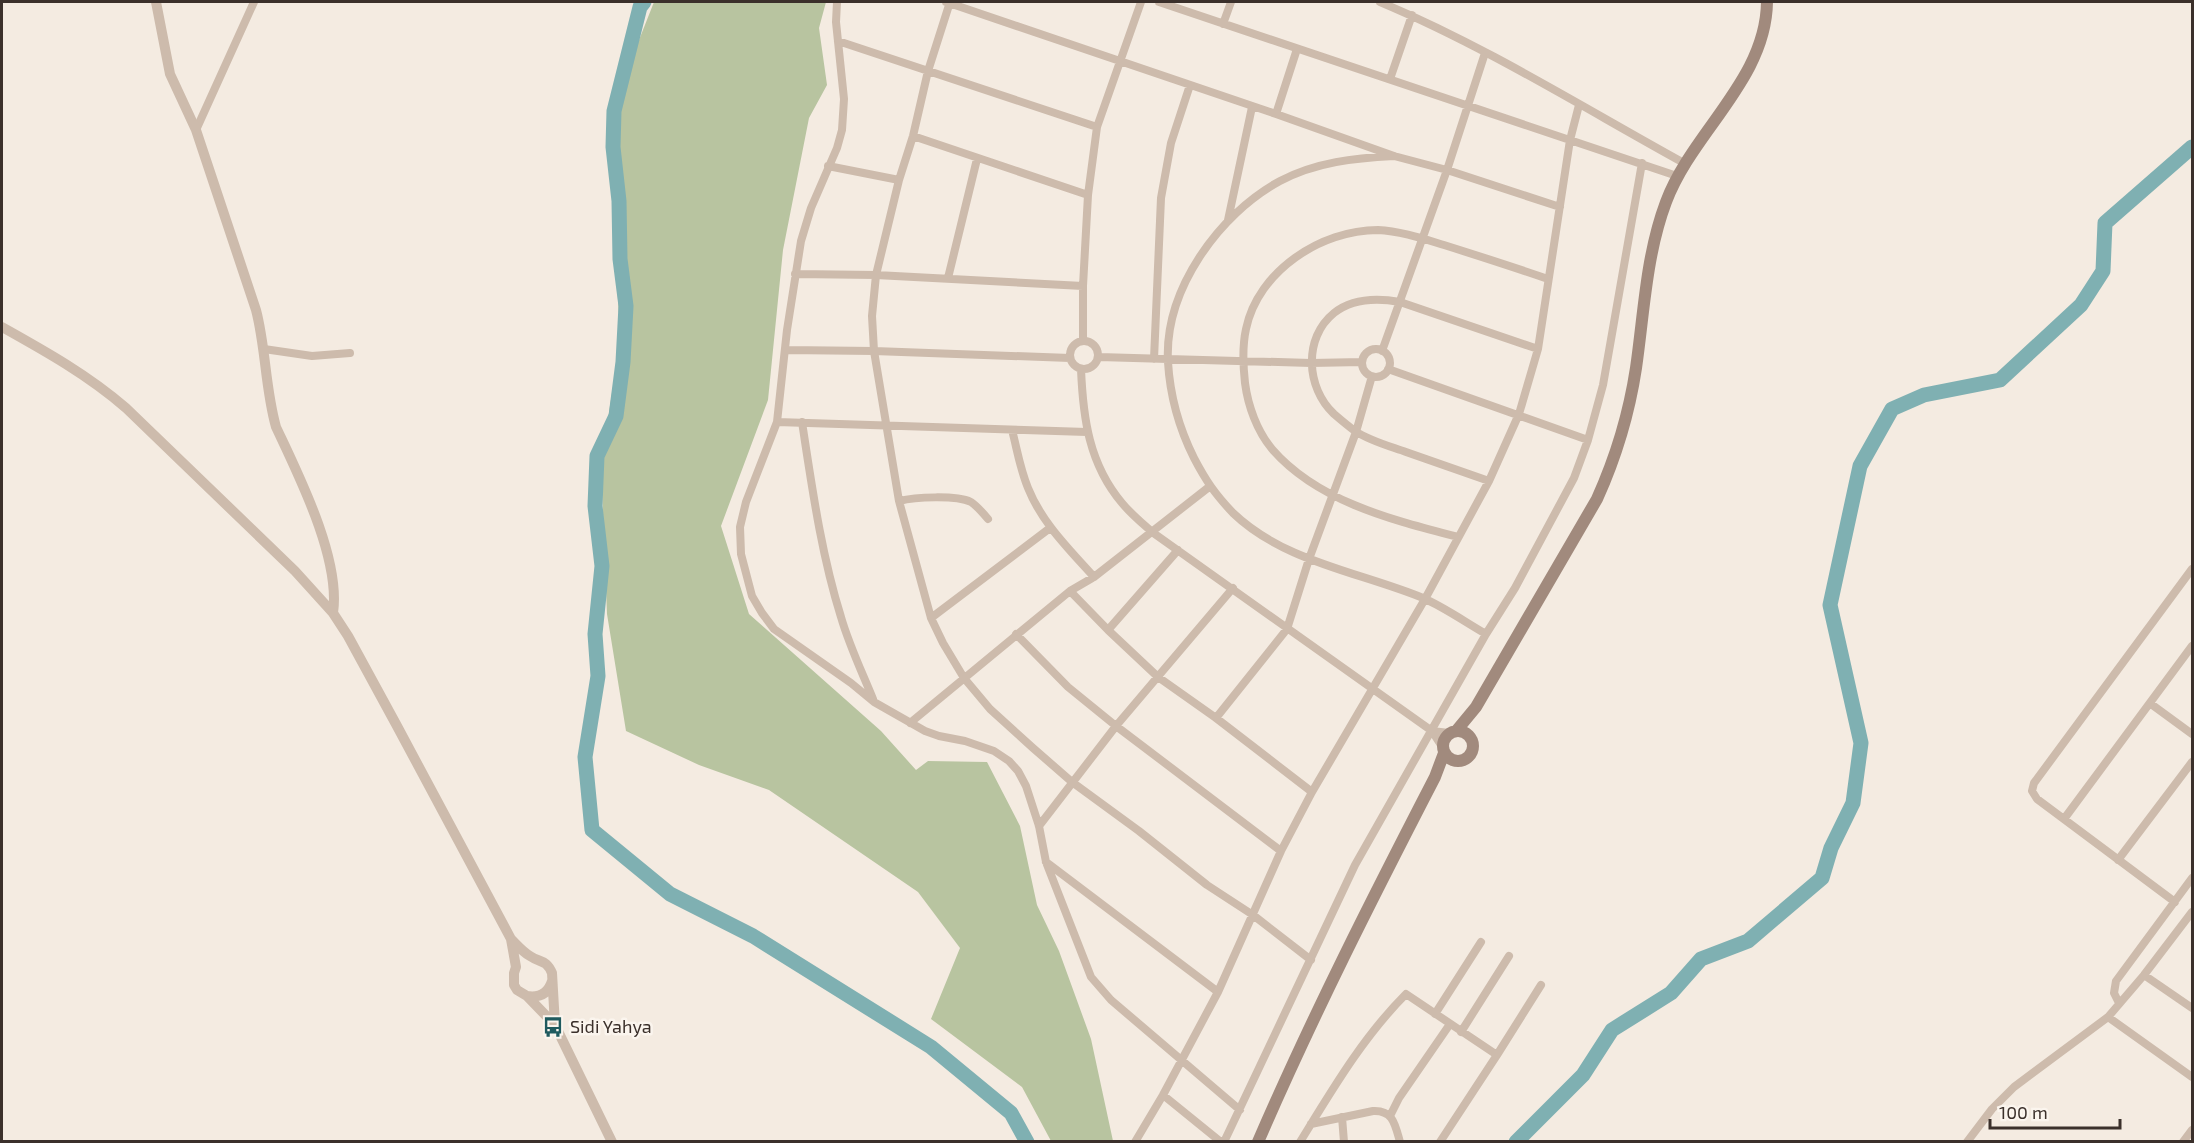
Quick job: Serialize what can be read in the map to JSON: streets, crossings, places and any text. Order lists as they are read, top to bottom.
{
  "places": {
    "bus stop": ["Sidi Yahya"]
  },
  "scale_bar": "100 m"
}
